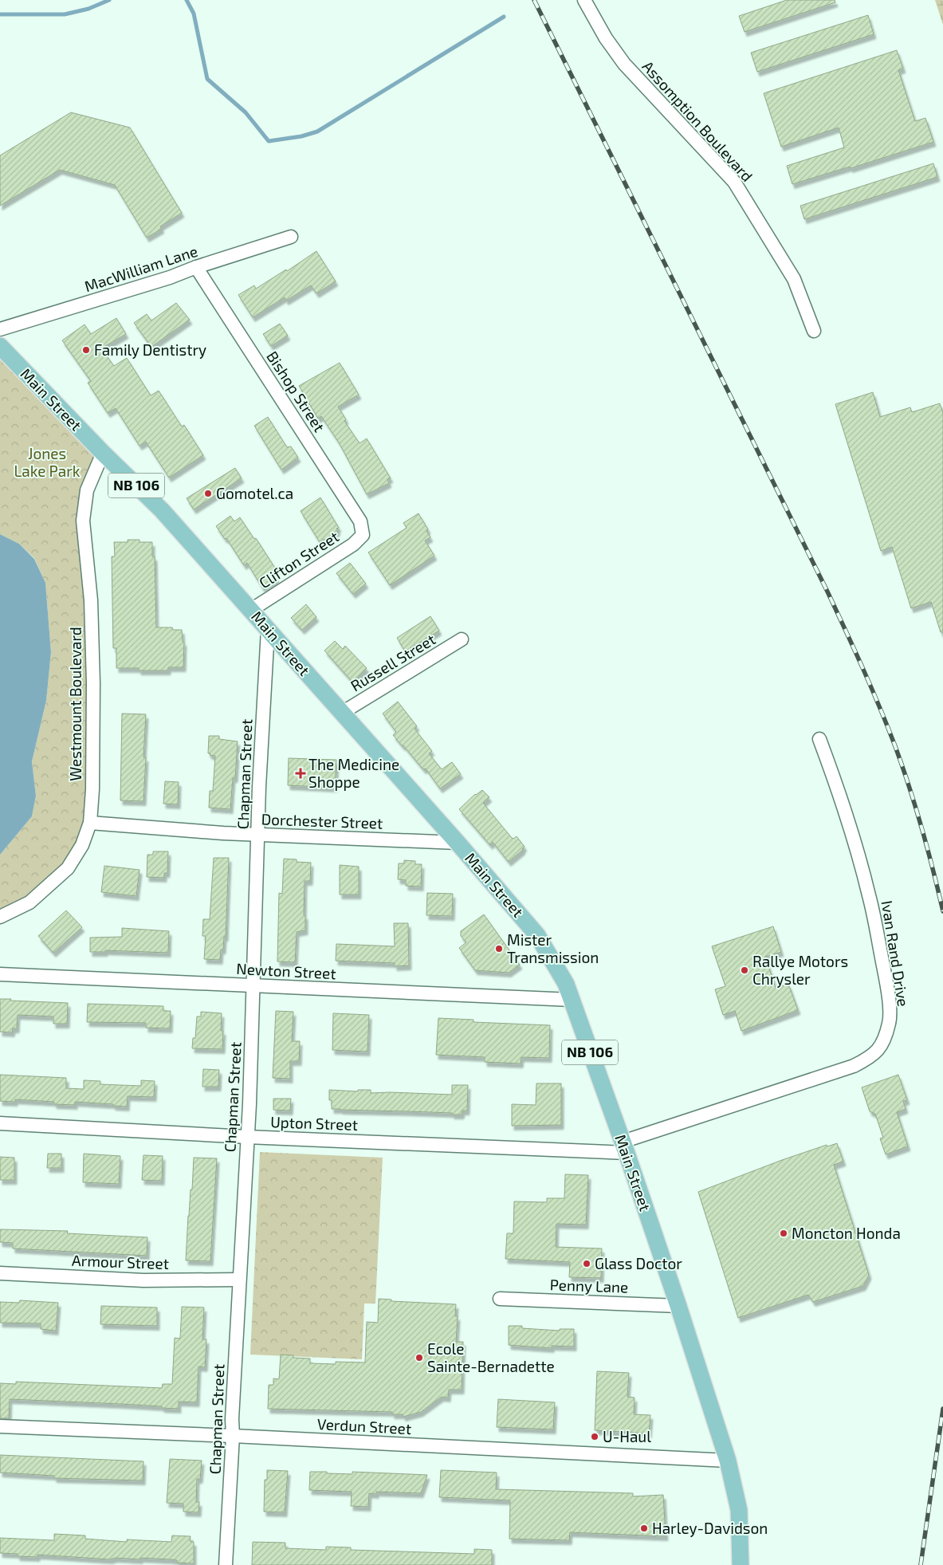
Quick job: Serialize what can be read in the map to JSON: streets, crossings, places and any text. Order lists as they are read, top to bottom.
{
  "streets": {
    "main road": ["Main Street", "NB 106"],
    "street": [
      "Assomption Boulevard",
      "MacWilliam Lane",
      "Bishop Street",
      "Clifton Street",
      "Russell Street",
      "Westmount Boulevard",
      "Chapman Street",
      "Dorchester Street",
      "Ivan Rand Drive",
      "Newton Street",
      "Upton Street",
      "Armour Street",
      "Penny Lane",
      "Verdun Street"
    ]
  },
  "crossings": [
    ["MacWilliam Lane", "Bishop Street"],
    ["Bishop Street", "Clifton Street"],
    ["Main Street", "Clifton Street"],
    ["Main Street", "Russell Street"],
    ["Main Street", "Westmount Boulevard"],
    ["Main Street", "Chapman Street"],
    ["Main Street", "Dorchester Street"],
    ["Main Street", "Ivan Rand Drive"],
    ["Main Street", "Newton Street"],
    ["Main Street", "Upton Street"],
    ["Main Street", "Penny Lane"],
    ["Main Street", "Verdun Street"],
    ["Westmount Boulevard", "Dorchester Street"],
    ["Chapman Street", "Dorchester Street"],
    ["Chapman Street", "Newton Street"],
    ["Chapman Street", "Upton Street"],
    ["Chapman Street", "Armour Street"],
    ["Chapman Street", "Verdun Street"],
    ["Ivan Rand Drive", "Upton Street"]
  ],
  "parks": ["Jones Lake Park"],
  "places": {
    "other": [
      "Family Dentistry",
      "Gomotel.ca",
      "Mister Transmission",
      "Rallye Motors Chrysler",
      "Moncton Honda",
      "Glass Doctor",
      "Ecole Sainte-Bernadette",
      "U-Haul",
      "Harley-Davidson"
    ],
    "health": ["The Medicine Shoppe"]
  }
}
